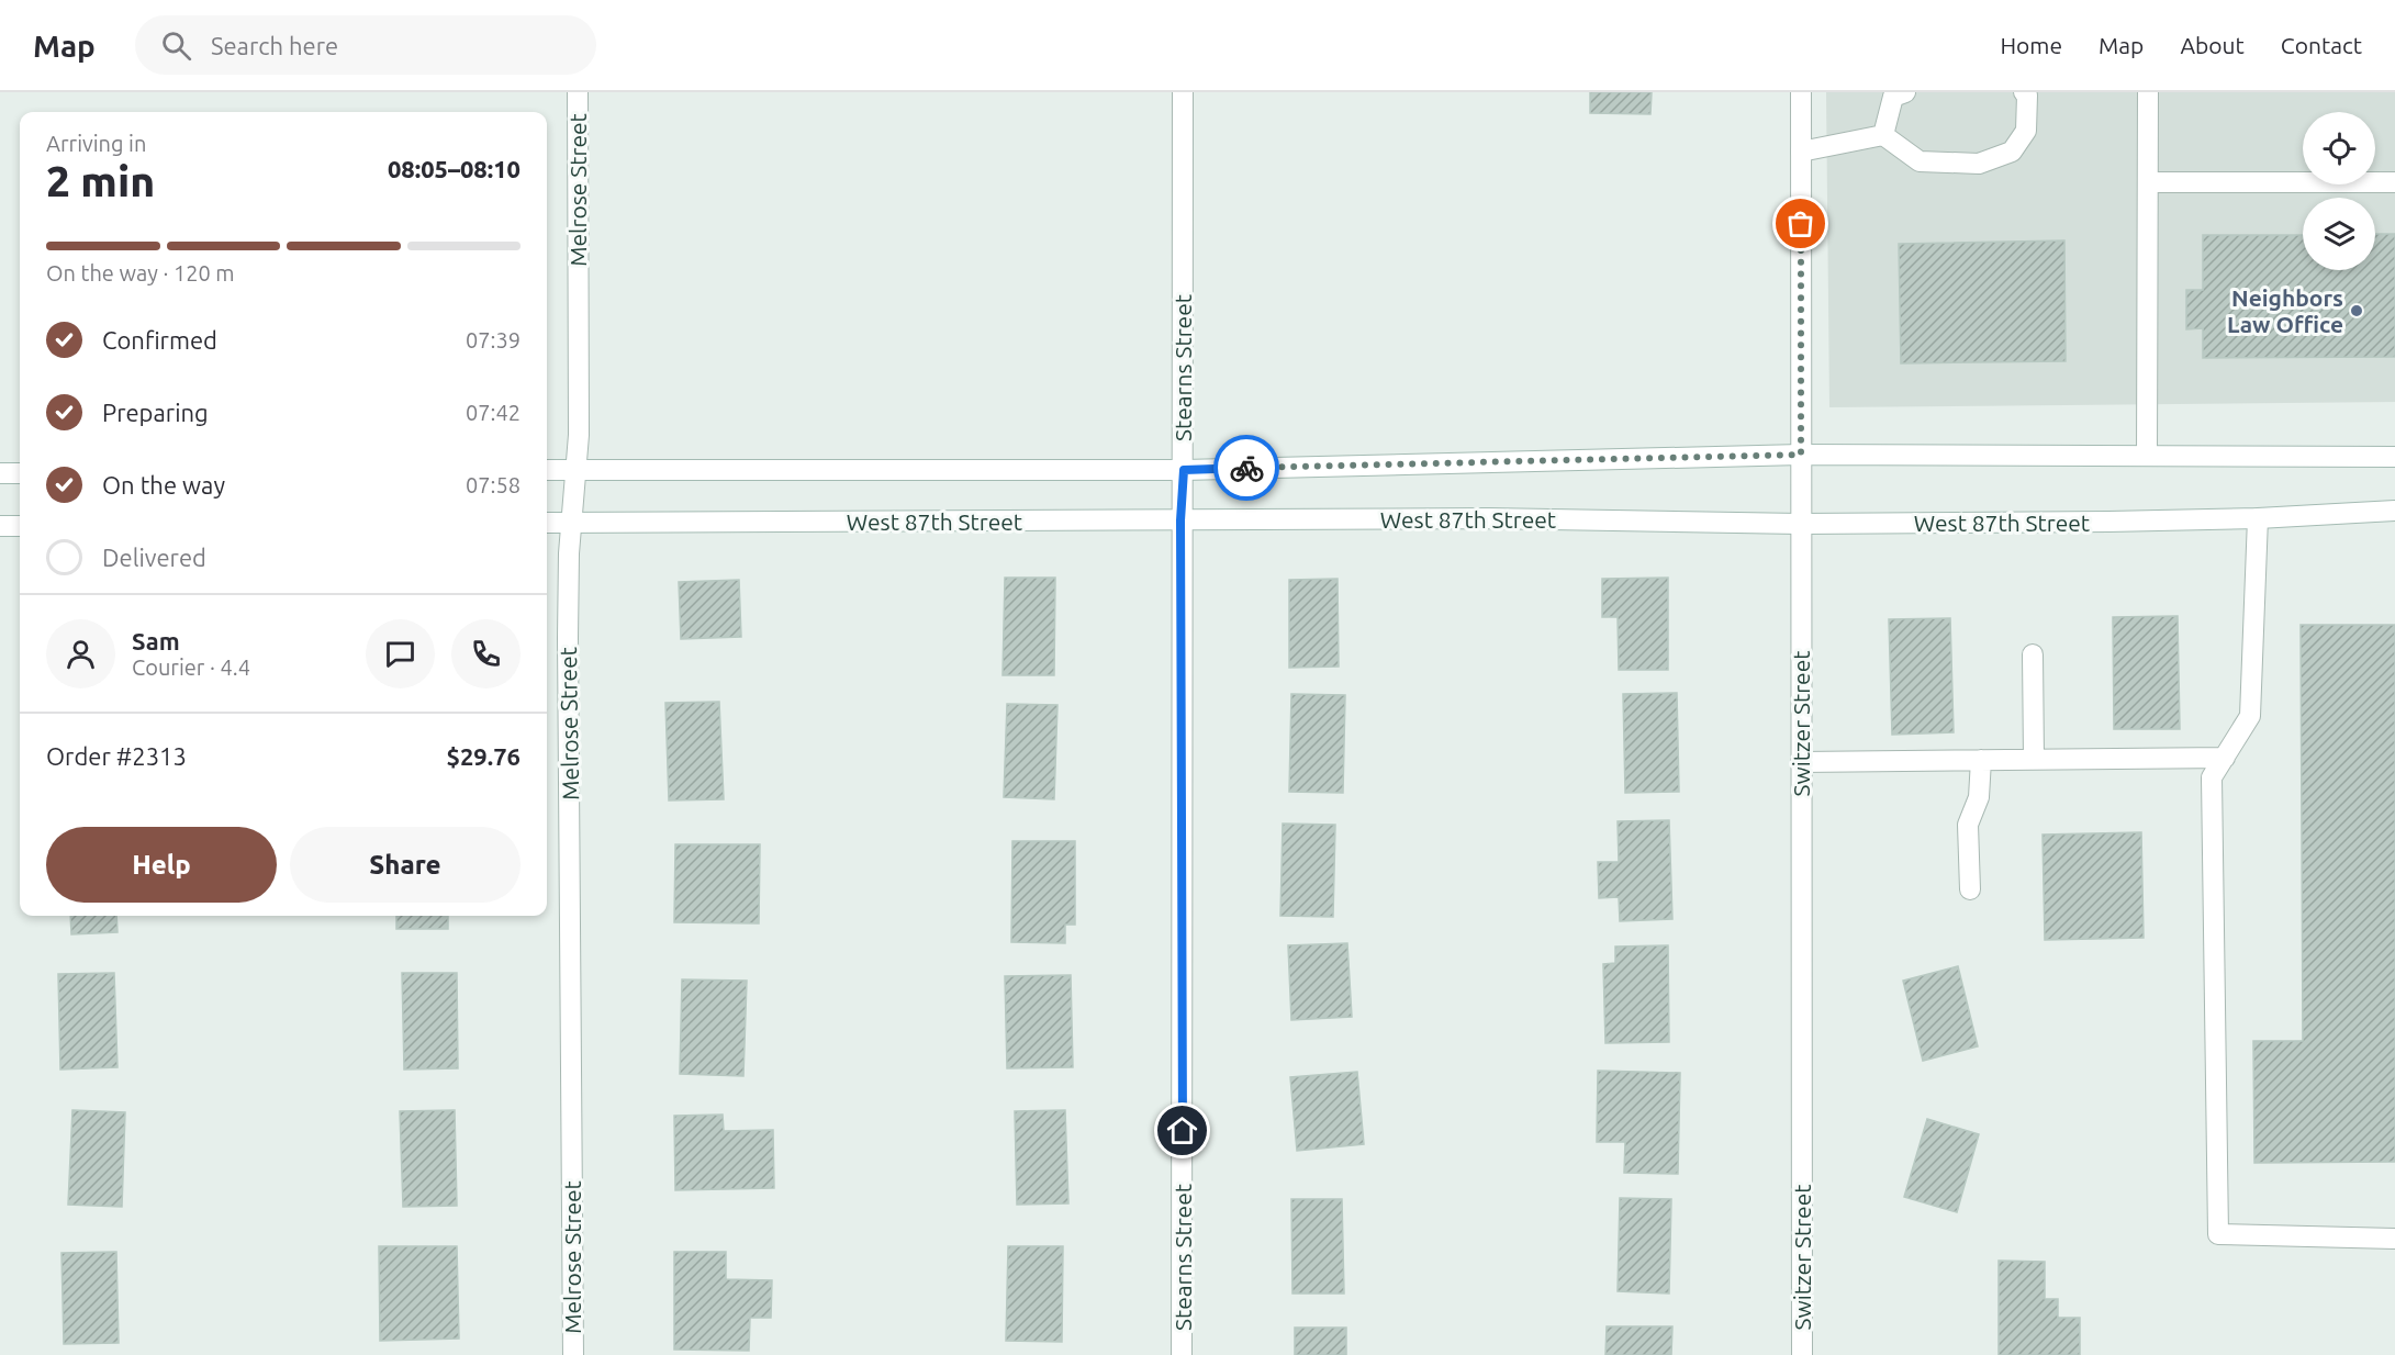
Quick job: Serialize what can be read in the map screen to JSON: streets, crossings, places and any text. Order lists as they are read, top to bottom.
{
  "streets": {
    "street": [
      "Melrose Street",
      "Stearns Street",
      "West 87th Street",
      "Switzer Street"
    ]
  },
  "crossings": [
    ["Melrose Street", "West 87th Street"],
    ["Stearns Street", "West 87th Street"],
    ["West 87th Street", "Switzer Street"]
  ],
  "places": ["Neighbors Law Office"],
  "page": {
    "header": "Map",
    "search": "Search here",
    "nav": [
      "Home",
      "Map",
      "About",
      "Contact"
    ],
    "heading": ["2 min", "Arriving in", "08:05–08:10"],
    "panel": [
      "Sam",
      "Courier · 4.4",
      "Order #2313",
      "$29.76"
    ],
    "bar": "On the way · 120 m",
    "list": [
      ["Confirmed", "07:39"],
      ["Preparing", "07:42"],
      ["On the way", "07:58"],
      "Delivered"
    ],
    "buttons": ["Help", "Share"]
  }
}
